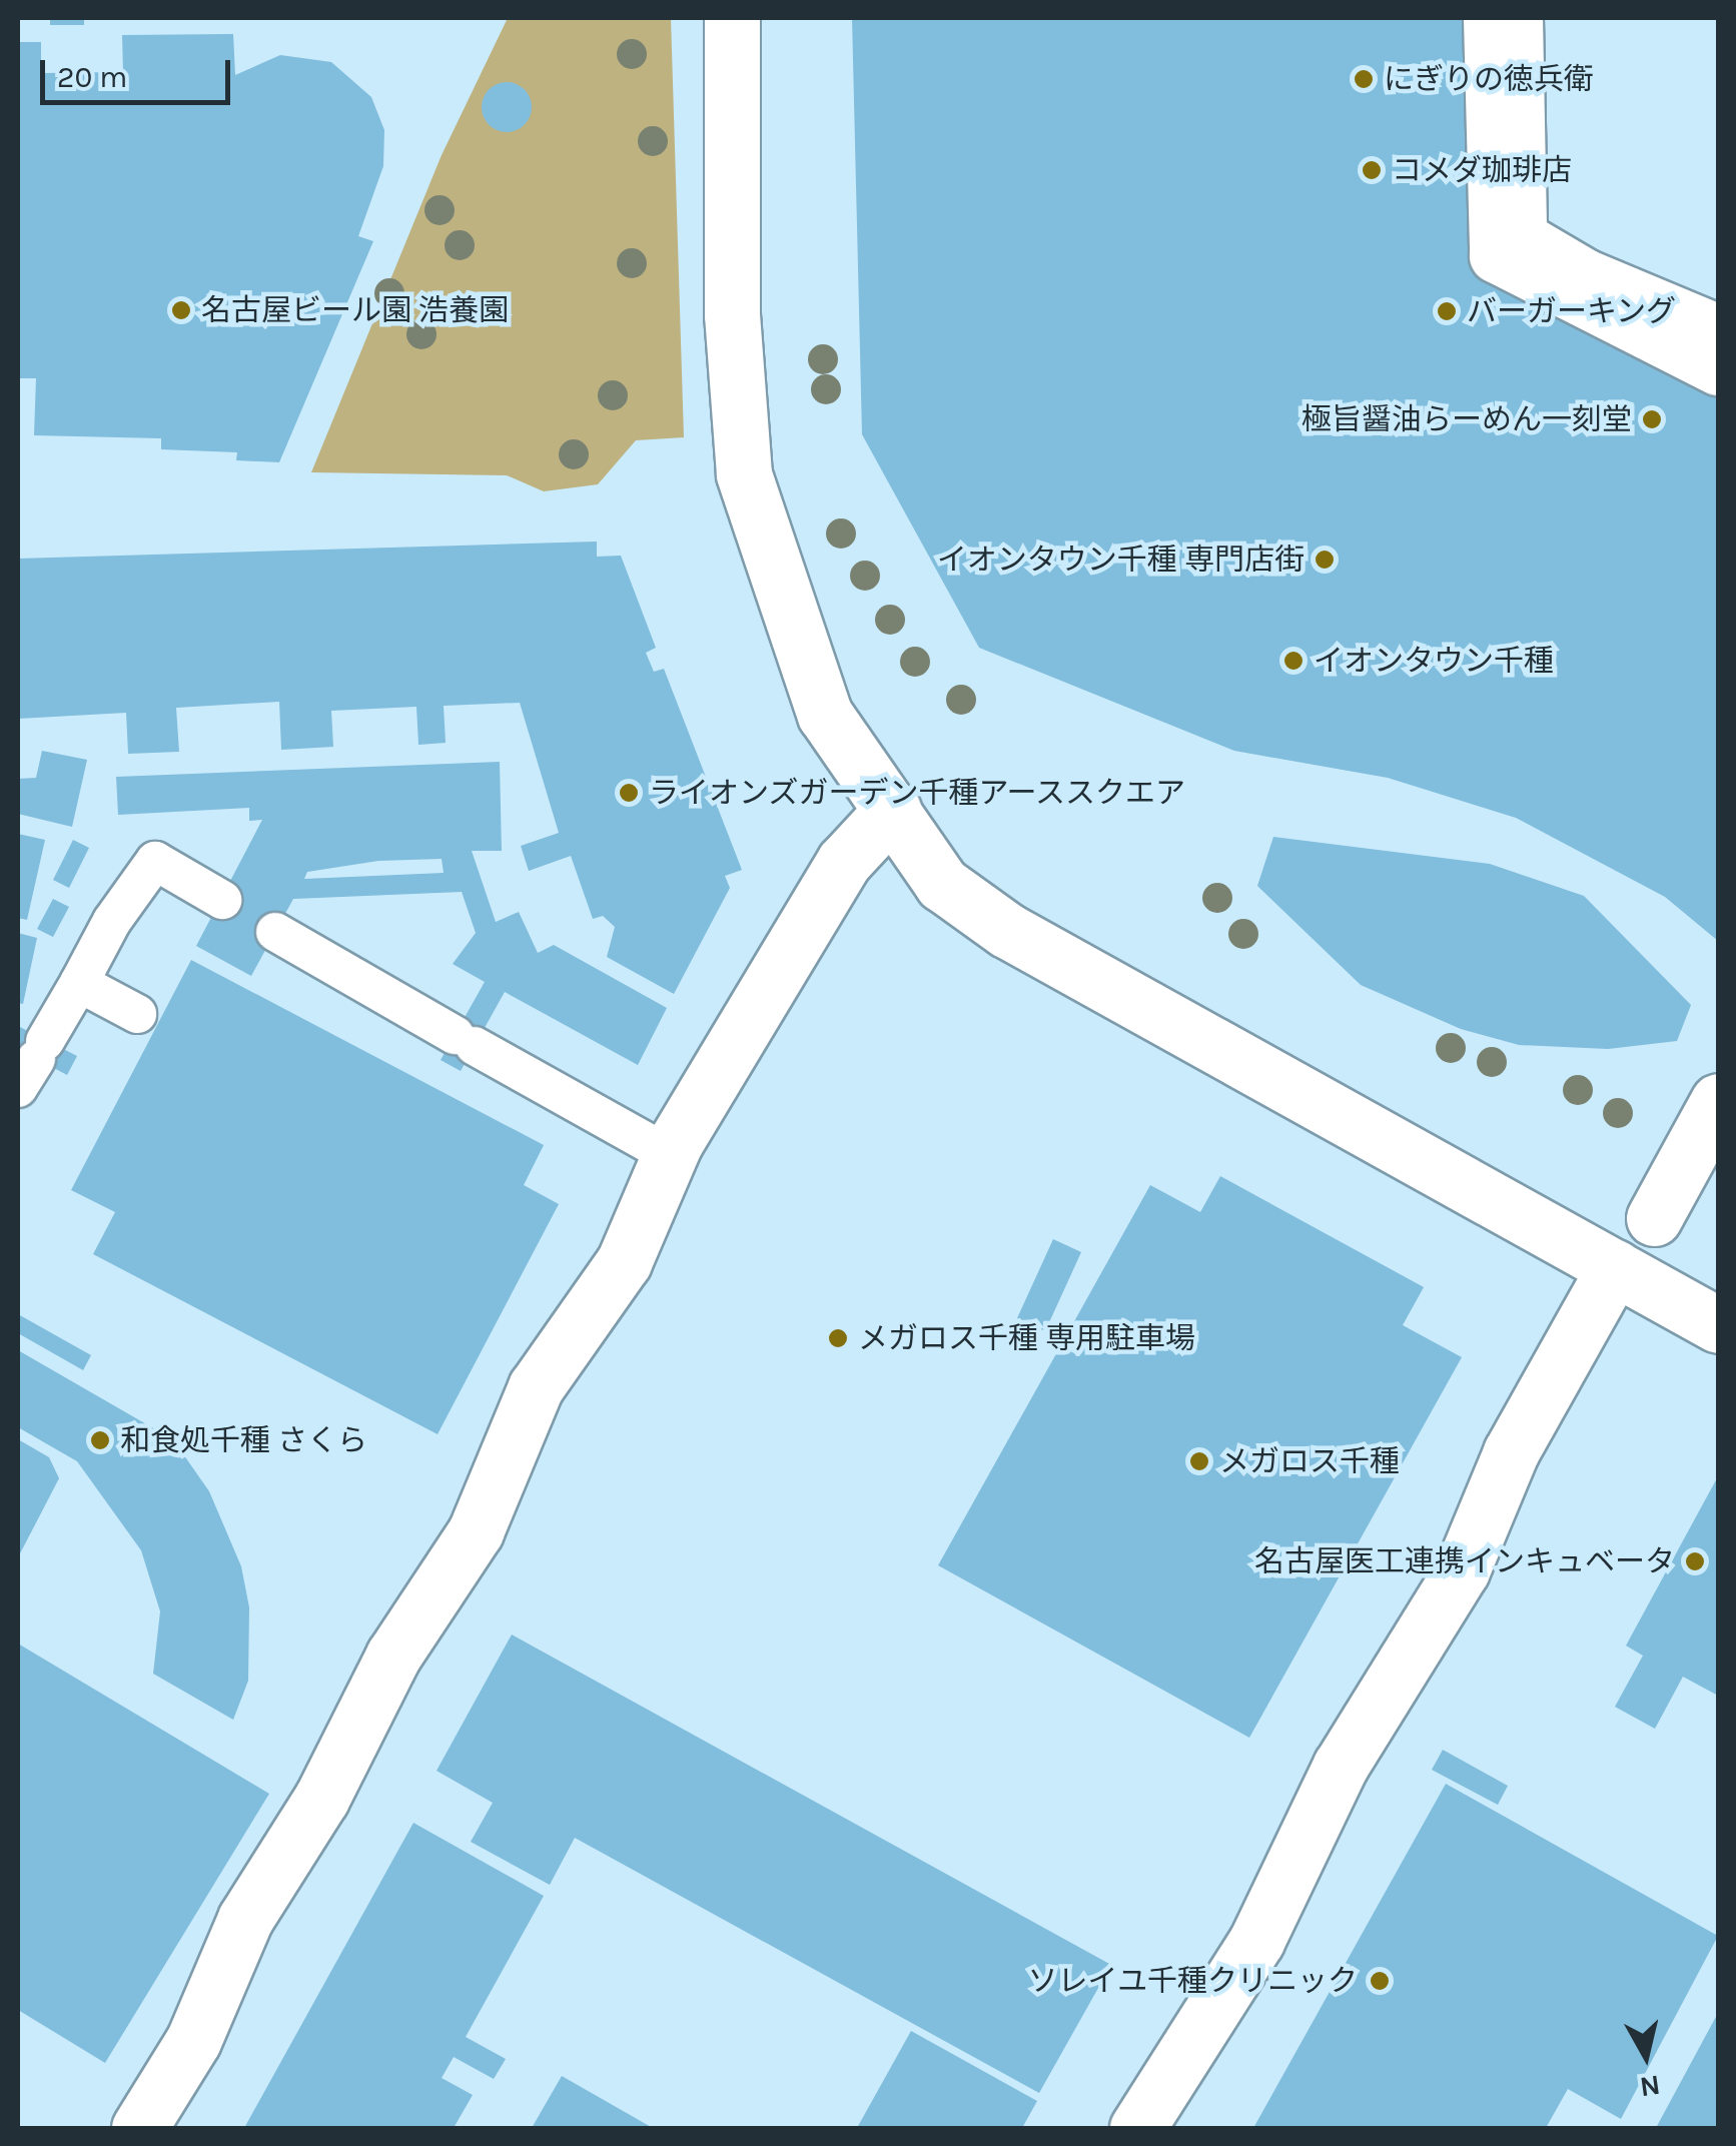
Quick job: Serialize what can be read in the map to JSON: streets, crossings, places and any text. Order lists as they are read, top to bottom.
{
  "places": [
    "にぎりの徳兵衛",
    "コメダ珈琲店",
    "名古屋ビール園 浩養園",
    "バーガーキング",
    "極旨醤油らーめん一刻堂",
    "イオンタウン千種 専門店街",
    "イオンタウン千種",
    "ライオンズガーデン千種アーススクエア",
    "メガロス千種 専用駐車場",
    "和食処千種 さくら",
    "メガロス千種",
    "名古屋医工連携インキュベータ",
    "ソレイユ千種クリニック"
  ],
  "scale_bar": "20 m",
  "north": "bottom"
}
